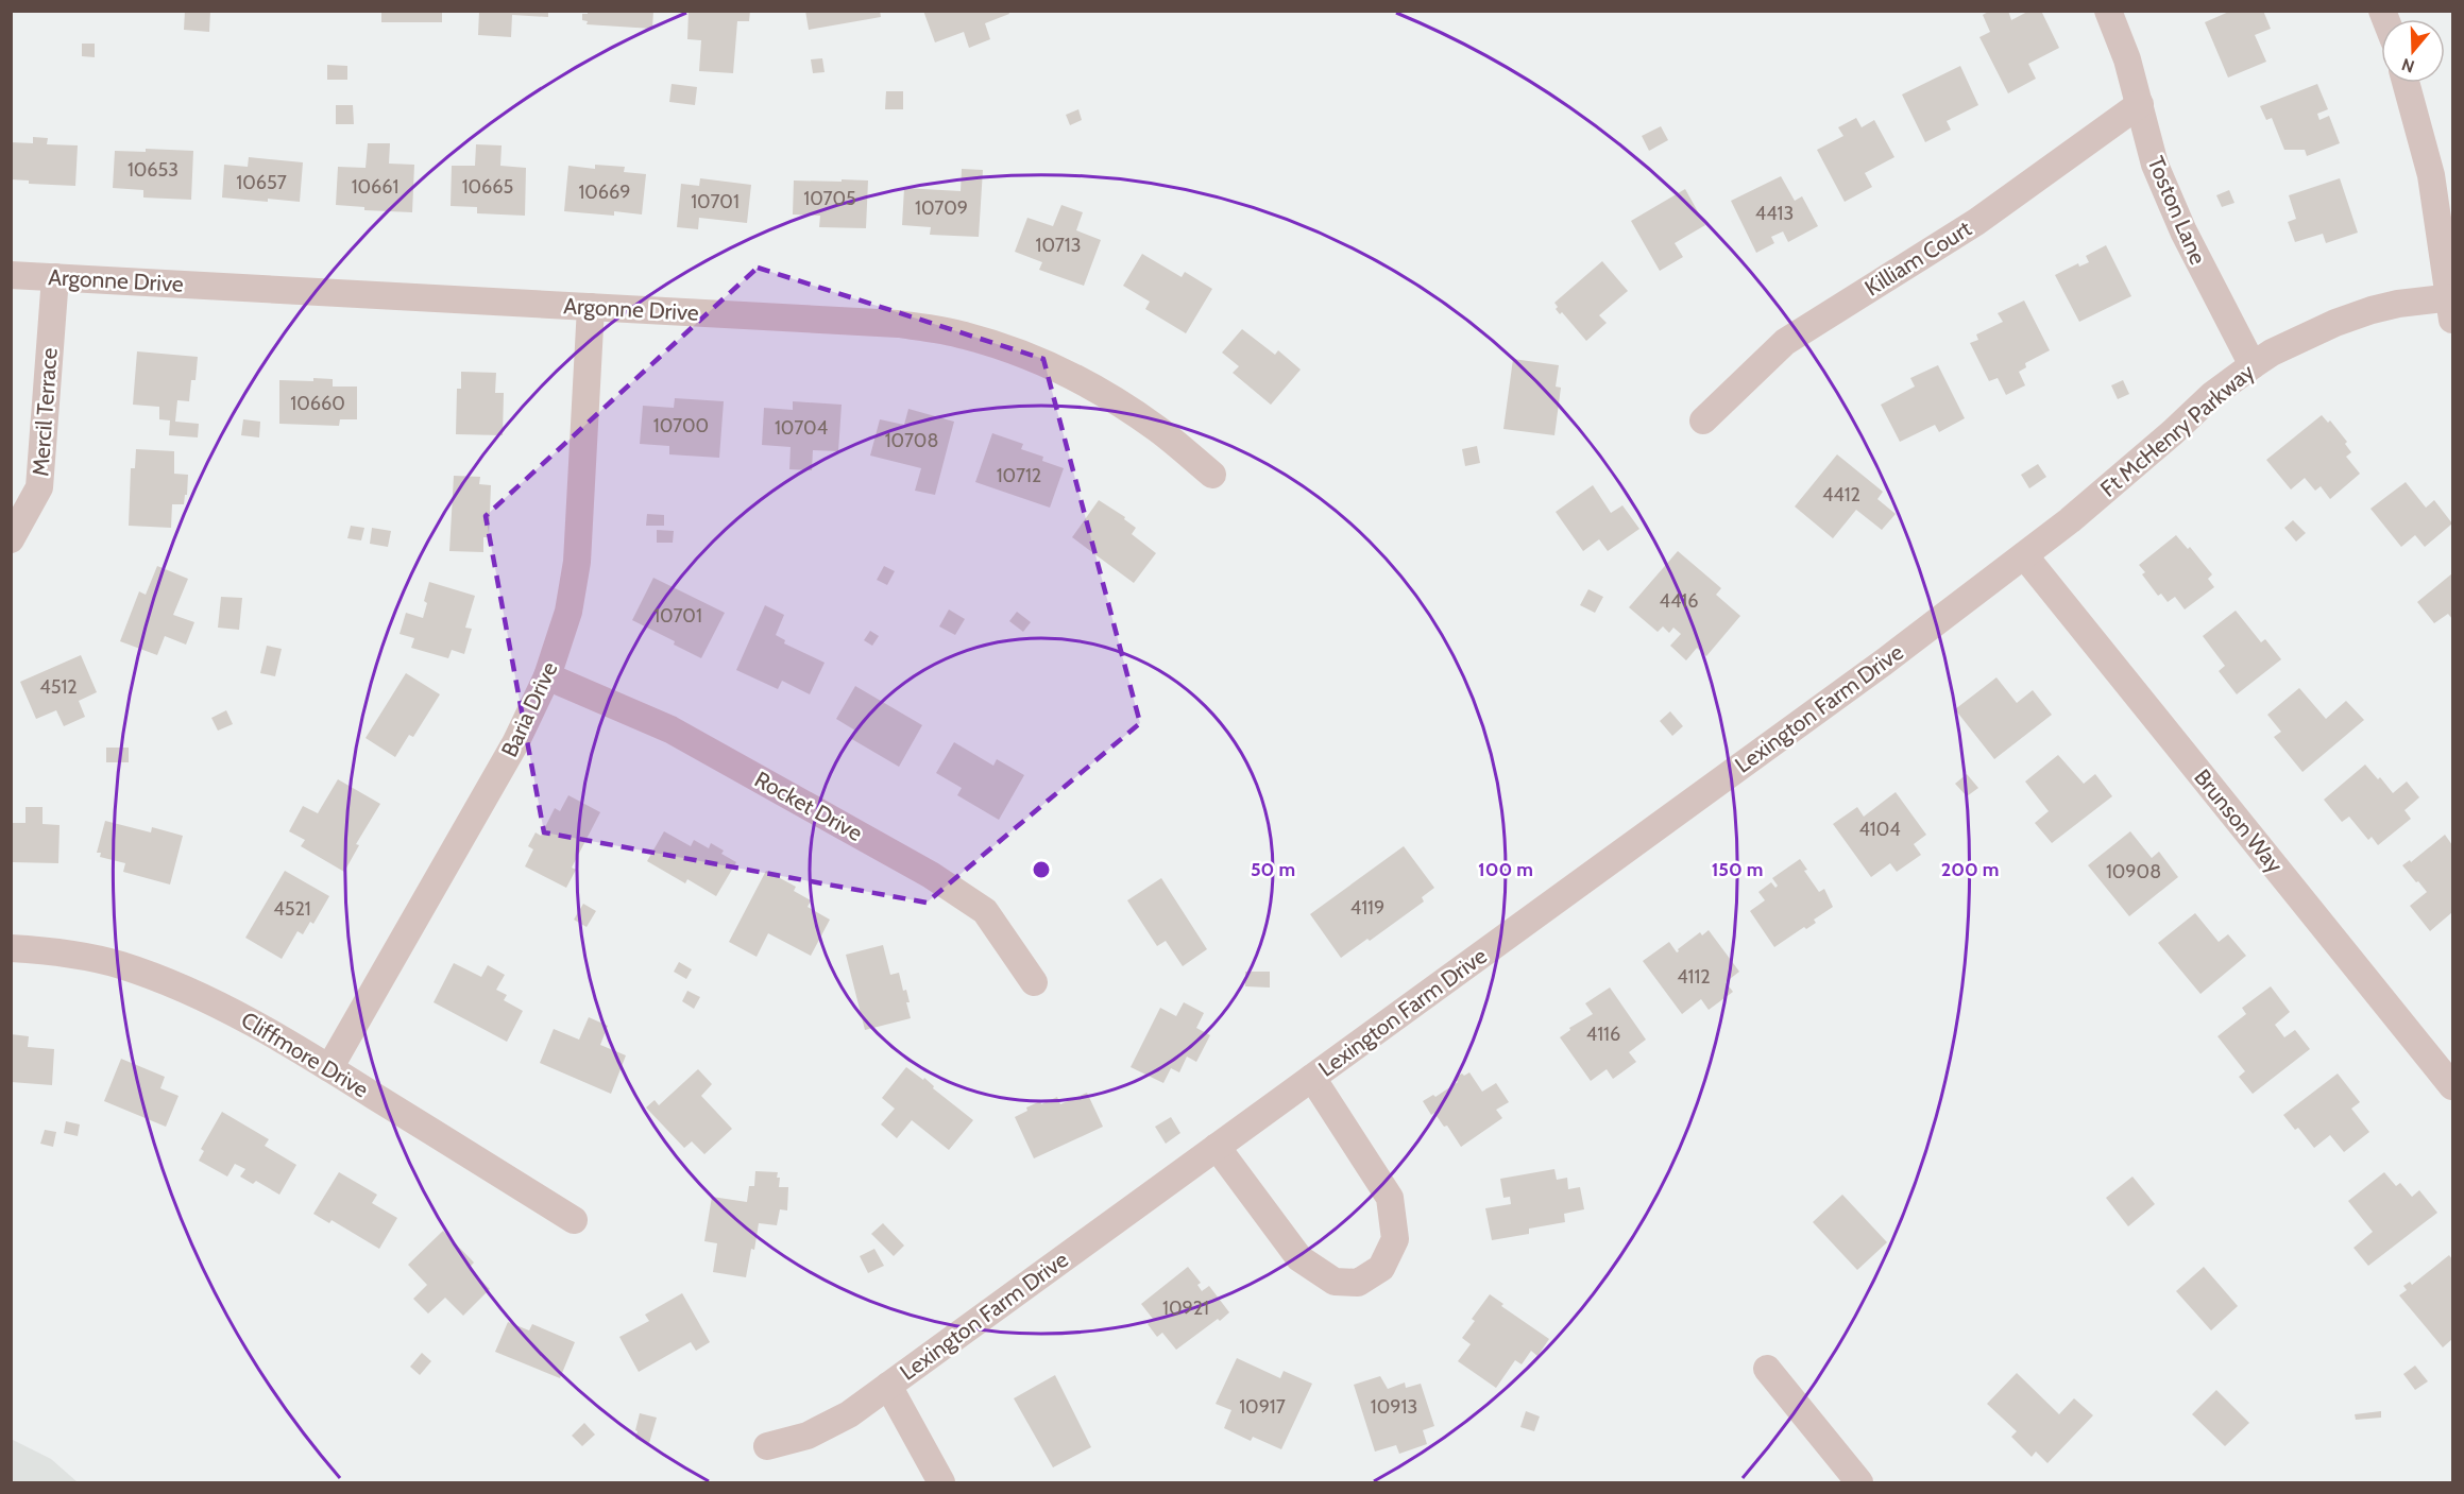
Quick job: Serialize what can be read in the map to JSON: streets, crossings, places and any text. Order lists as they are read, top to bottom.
{
  "streets": {
    "street": [
      "Toston Lane",
      "Killiam Court",
      "Argonne Drive",
      "Mercil Terrace",
      "Ft McHenry Parkway",
      "Lexington Farm Drive",
      "Baria Drive",
      "Rocket Drive",
      "Brunson Way",
      "Cliffmore Drive"
    ]
  },
  "crossings": [
    ["Toston Lane", "Killiam Court"],
    ["Toston Lane", "Ft McHenry Parkway"],
    ["Argonne Drive", "Mercil Terrace"],
    ["Argonne Drive", "Baria Drive"],
    ["Ft McHenry Parkway", "Lexington Farm Drive"],
    ["Ft McHenry Parkway", "Brunson Way"],
    ["Lexington Farm Drive", "Brunson Way"],
    ["Baria Drive", "Rocket Drive"],
    ["Baria Drive", "Cliffmore Drive"]
  ],
  "house_numbers": [
    "10653",
    "10657",
    "10661",
    "10665",
    "10669",
    "10705",
    "10701",
    "10709",
    "4413",
    "10713",
    "10660",
    "10700",
    "10704",
    "10708",
    "10712",
    "4412",
    "4416",
    "10701",
    "4512",
    "4104",
    "10908",
    "4119",
    "4521",
    "4112",
    "4116",
    "10921",
    "10917",
    "10913"
  ],
  "north": "bottom",
  "rings": [
    "50 m",
    "100 m",
    "150 m",
    "200 m"
  ]
}
